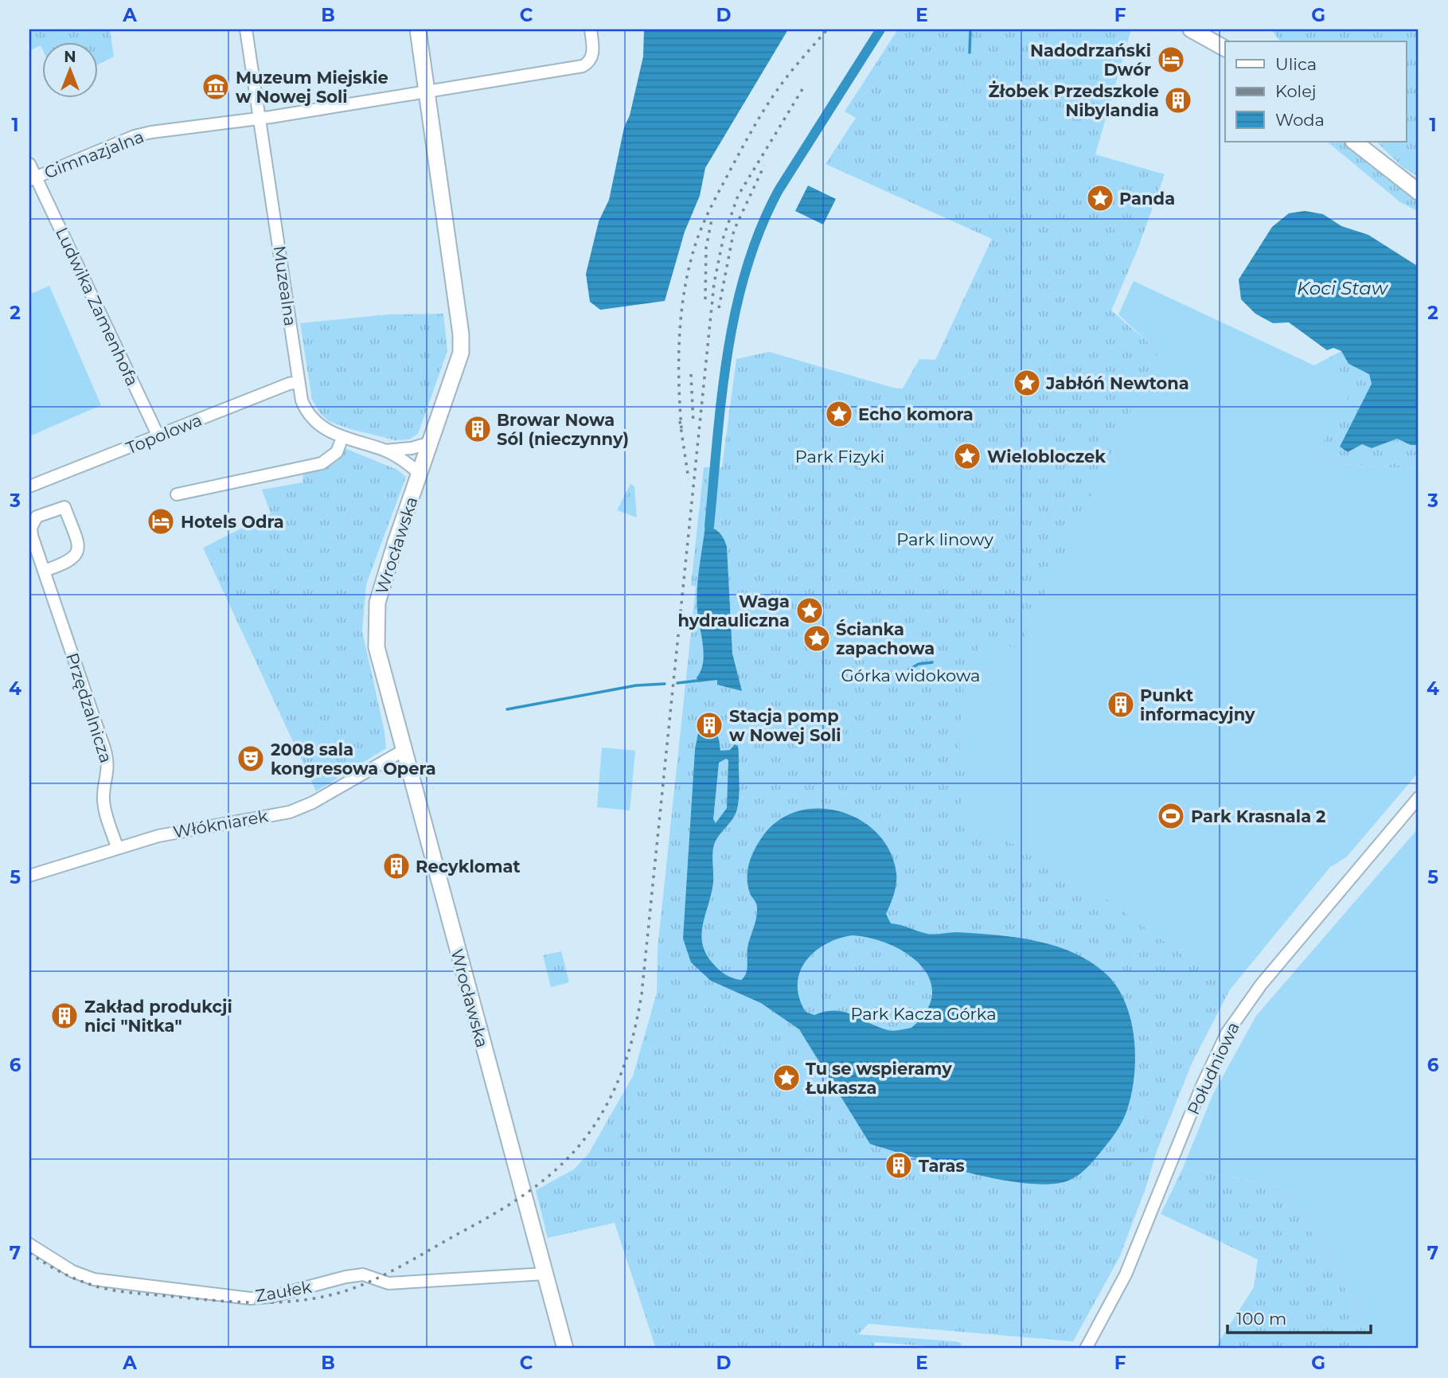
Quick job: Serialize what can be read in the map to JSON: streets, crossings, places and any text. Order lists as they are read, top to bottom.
{
  "streets": {
    "street": [
      "Gimnazjalna",
      "Muzealna",
      "Ludwika Zamenhofa",
      "Topolowa",
      "Wrocławska",
      "Przędzalnicza",
      "Włókniarek",
      "Południowa",
      "Zaułek"
    ]
  },
  "crossings": [
    ["Gimnazjalna", "Muzealna"],
    ["Gimnazjalna", "Ludwika Zamenhofa"],
    ["Gimnazjalna", "Wrocławska"],
    ["Muzealna", "Topolowa"],
    ["Muzealna", "Wrocławska"],
    ["Ludwika Zamenhofa", "Topolowa"],
    ["Wrocławska", "Włókniarek"],
    ["Wrocławska", "Zaułek"],
    ["Przędzalnicza", "Włókniarek"]
  ],
  "water": ["Koci Staw"],
  "parks": [
    "Park Fizyki",
    "Park linowy",
    "Górka widokowa",
    "Park Kacza Górka"
  ],
  "places": {
    "hotel": ["Nadodrzański Dwór", "Hotels Odra"],
    "museum": ["Muzeum Miejskie w Nowej Soli"],
    "building": [
      "Żłobek Przedszkole Nibylandia",
      "Browar Nowa Sól (nieczynny)",
      "Punkt informacyjny",
      "Stacja pomp w Nowej Soli",
      "Recyklomat",
      "Zakład produkcji nici \"Nitka\"",
      "Taras"
    ],
    "place": [
      "Panda",
      "Jabłóń Newtona",
      "Echo komora",
      "Wielobloczek",
      "Waga hydrauliczna",
      "Ścianka zapachowa",
      "Tu se wspieramy Łukasza"
    ],
    "theatre": ["2008 sala kongresowa Opera"],
    "sports": ["Park Krasnala 2"]
  },
  "legend": ["Ulica", "Kolej", "Woda"],
  "scale_bar": "100 m",
  "north": "top",
  "grid": {
    "columns": [
      "A",
      "B",
      "C",
      "D",
      "E",
      "F",
      "G"
    ],
    "rows": [
      "1",
      "2",
      "3",
      "4",
      "5",
      "6",
      "7"
    ]
  }
}
